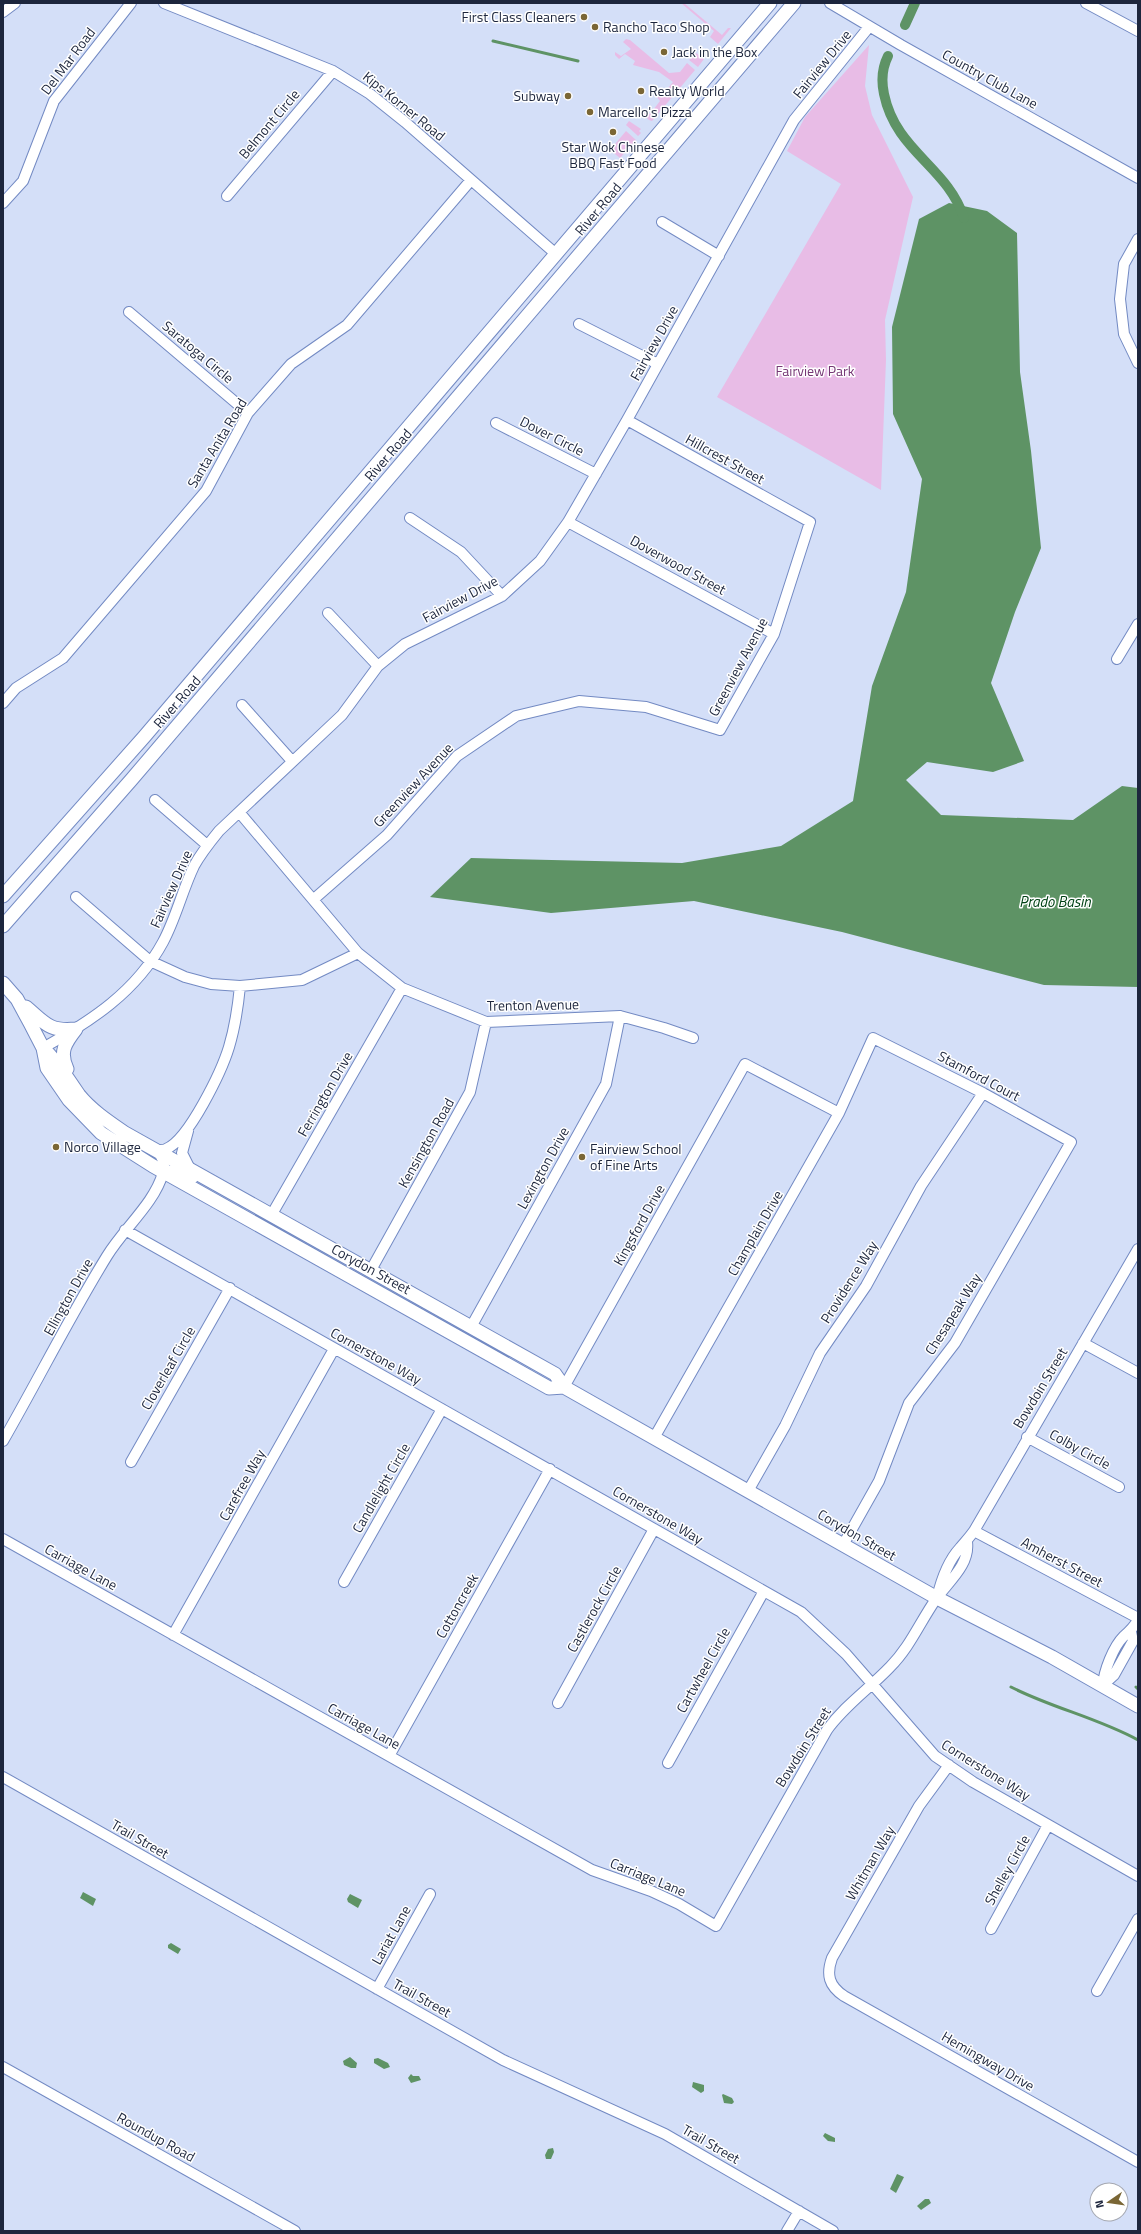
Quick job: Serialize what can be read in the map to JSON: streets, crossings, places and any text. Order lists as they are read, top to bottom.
{
  "streets": {
    "main road": ["River Road", "Corydon Street"],
    "street": [
      "Del Mar Road",
      "Fairview Drive",
      "Country Club Lane",
      "Kips Korner Road",
      "Belmont Circle",
      "Saratoga Circle",
      "Dover Circle",
      "Santa Anita Road",
      "Hillcrest Street",
      "Doverwood Street",
      "Greenview Avenue",
      "Trenton Avenue",
      "Stamford Court",
      "Ferrington Drive",
      "Kensington Road",
      "Lexington Drive",
      "Kingsford Drive",
      "Champlain Drive",
      "Providence Way",
      "Ellington Drive",
      "Chesapeak Way",
      "Cornerstone Way",
      "Cloverleaf Circle",
      "Bowdoin Street",
      "Colby Circle",
      "Carefree Way",
      "Candlelight Circle",
      "Amherst Street",
      "Carriage Lane",
      "Cottoncreek",
      "Castlerock Circle",
      "Cartwheel Circle",
      "Trail Street",
      "Whitman Way",
      "Shelley Circle",
      "Lariat Lane",
      "Hemingway Drive",
      "Roundup Road"
    ]
  },
  "crossings": [
    ["Fairview Drive", "Country Club Lane"],
    ["Fairview Drive", "Dover Circle"],
    ["Fairview Drive", "Hillcrest Street"],
    ["Fairview Drive", "Doverwood Street"],
    ["Fairview Drive", "Trenton Avenue"],
    ["Fairview Drive", "Corydon Street"],
    ["Kips Korner Road", "Belmont Circle"],
    ["Kips Korner Road", "River Road"],
    ["Kips Korner Road", "Santa Anita Road"],
    ["Saratoga Circle", "Santa Anita Road"],
    ["Hillcrest Street", "Greenview Avenue"],
    ["Doverwood Street", "Greenview Avenue"],
    ["Greenview Avenue", "Trenton Avenue"],
    ["Trenton Avenue", "Ferrington Drive"],
    ["Trenton Avenue", "Kensington Road"],
    ["Trenton Avenue", "Lexington Drive"],
    ["Stamford Court", "Champlain Drive"],
    ["Stamford Court", "Providence Way"],
    ["Stamford Court", "Chesapeak Way"],
    ["Ferrington Drive", "Corydon Street"],
    ["Kensington Road", "Corydon Street"],
    ["Lexington Drive", "Corydon Street"],
    ["Kingsford Drive", "Champlain Drive"],
    ["Kingsford Drive", "Corydon Street"],
    ["Champlain Drive", "Corydon Street"],
    ["Corydon Street", "Providence Way"],
    ["Corydon Street", "Ellington Drive"],
    ["Corydon Street", "Chesapeak Way"],
    ["Corydon Street", "Bowdoin Street"],
    ["Ellington Drive", "Cornerstone Way"],
    ["Cornerstone Way", "Cloverleaf Circle"],
    ["Cornerstone Way", "Bowdoin Street"],
    ["Cornerstone Way", "Carefree Way"],
    ["Cornerstone Way", "Candlelight Circle"],
    ["Cornerstone Way", "Cottoncreek"],
    ["Cornerstone Way", "Castlerock Circle"],
    ["Cornerstone Way", "Cartwheel Circle"],
    ["Cornerstone Way", "Whitman Way"],
    ["Cornerstone Way", "Shelley Circle"],
    ["Bowdoin Street", "Colby Circle"],
    ["Bowdoin Street", "Amherst Street"],
    ["Bowdoin Street", "Carriage Lane"],
    ["Carefree Way", "Carriage Lane"],
    ["Carriage Lane", "Cottoncreek"],
    ["Trail Street", "Lariat Lane"],
    ["Whitman Way", "Hemingway Drive"]
  ],
  "water": ["Prado Basin"],
  "parks": ["Fairview Park"],
  "places": [
    "First Class Cleaners",
    "Rancho Taco Shop",
    "Jack in the Box",
    "Realty World",
    "Subway",
    "Marcello's Pizza",
    "Star Wok Chinese BBQ Fast Food",
    "Norco Village",
    "Fairview School of Fine Arts"
  ],
  "north": "left"
}
